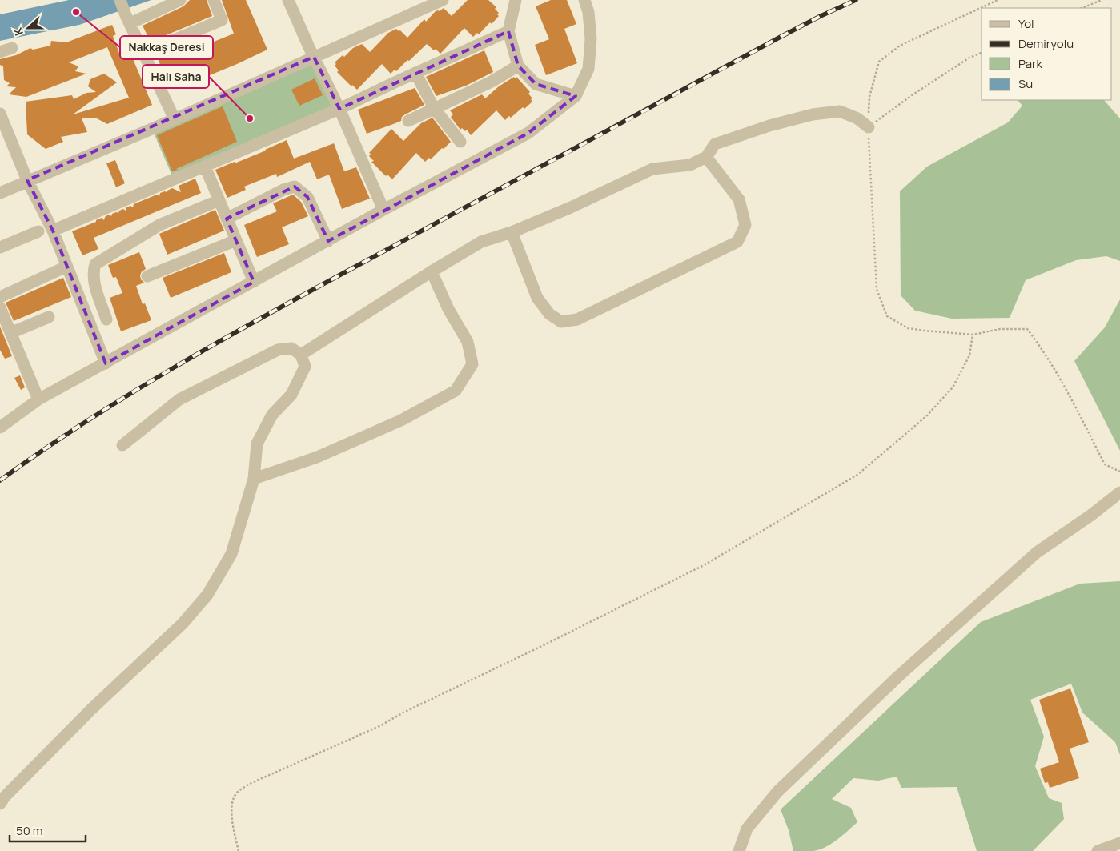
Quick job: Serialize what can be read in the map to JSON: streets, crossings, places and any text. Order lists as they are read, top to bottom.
{
  "places": ["Nakkaş Deresi", "Halı Saha"],
  "legend": [
    "Yol",
    "Demiryolu",
    "Park",
    "Su"
  ],
  "scale_bar": "50 m",
  "north": "left"
}
